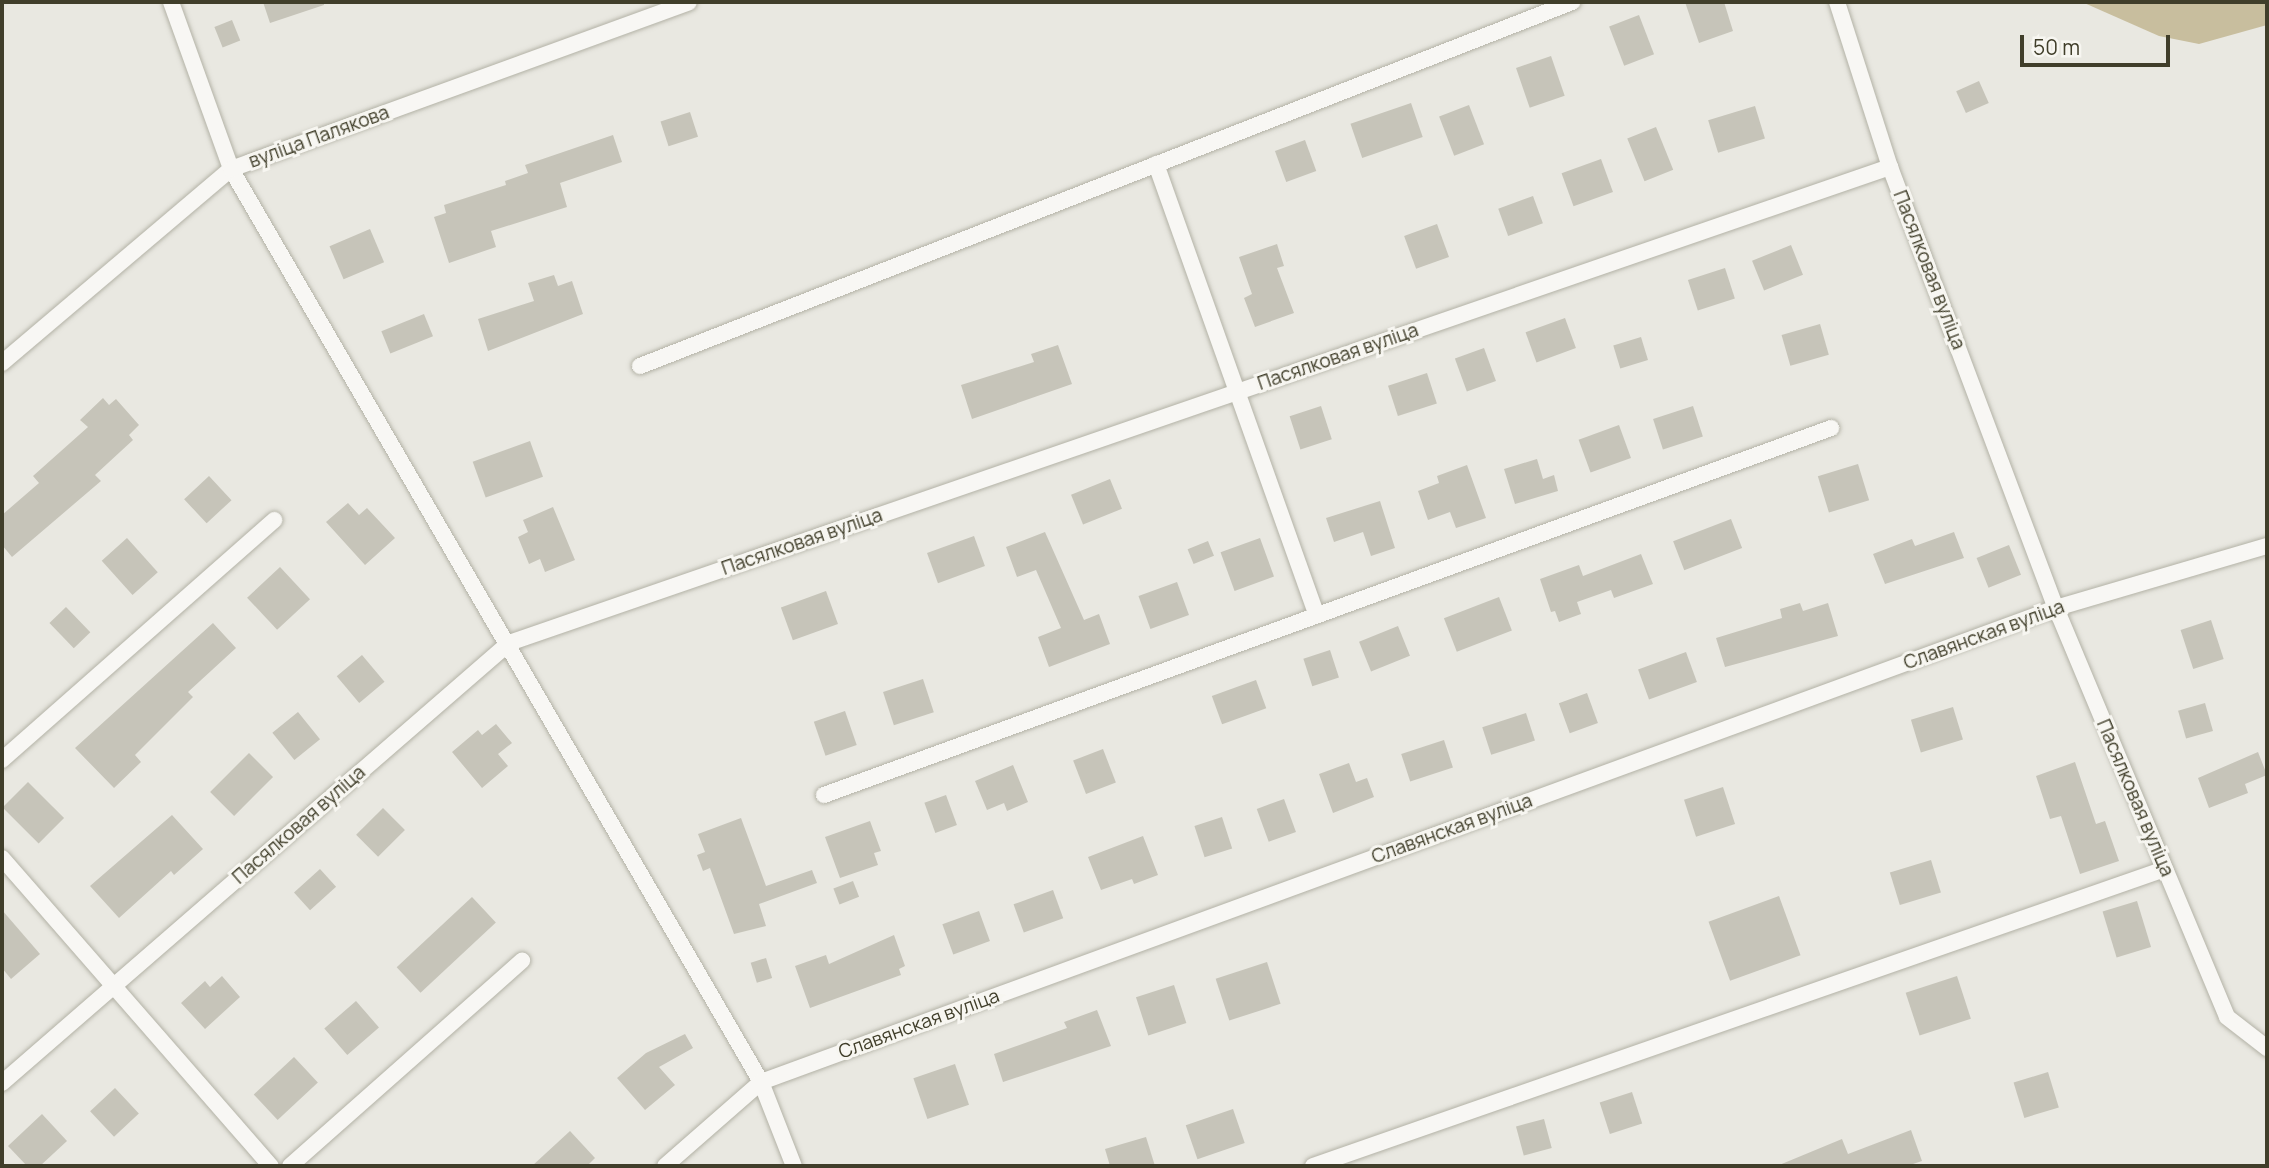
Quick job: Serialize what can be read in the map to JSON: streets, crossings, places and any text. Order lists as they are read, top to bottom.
{
  "streets": {
    "street": ["вуліца Палякова", "Пасялковая вуліца", "Славянская вуліца"]
  },
  "crossings": [
    ["Пасялковая вуліца", "Славянская вуліца"]
  ],
  "scale_bar": "50 m"
}
